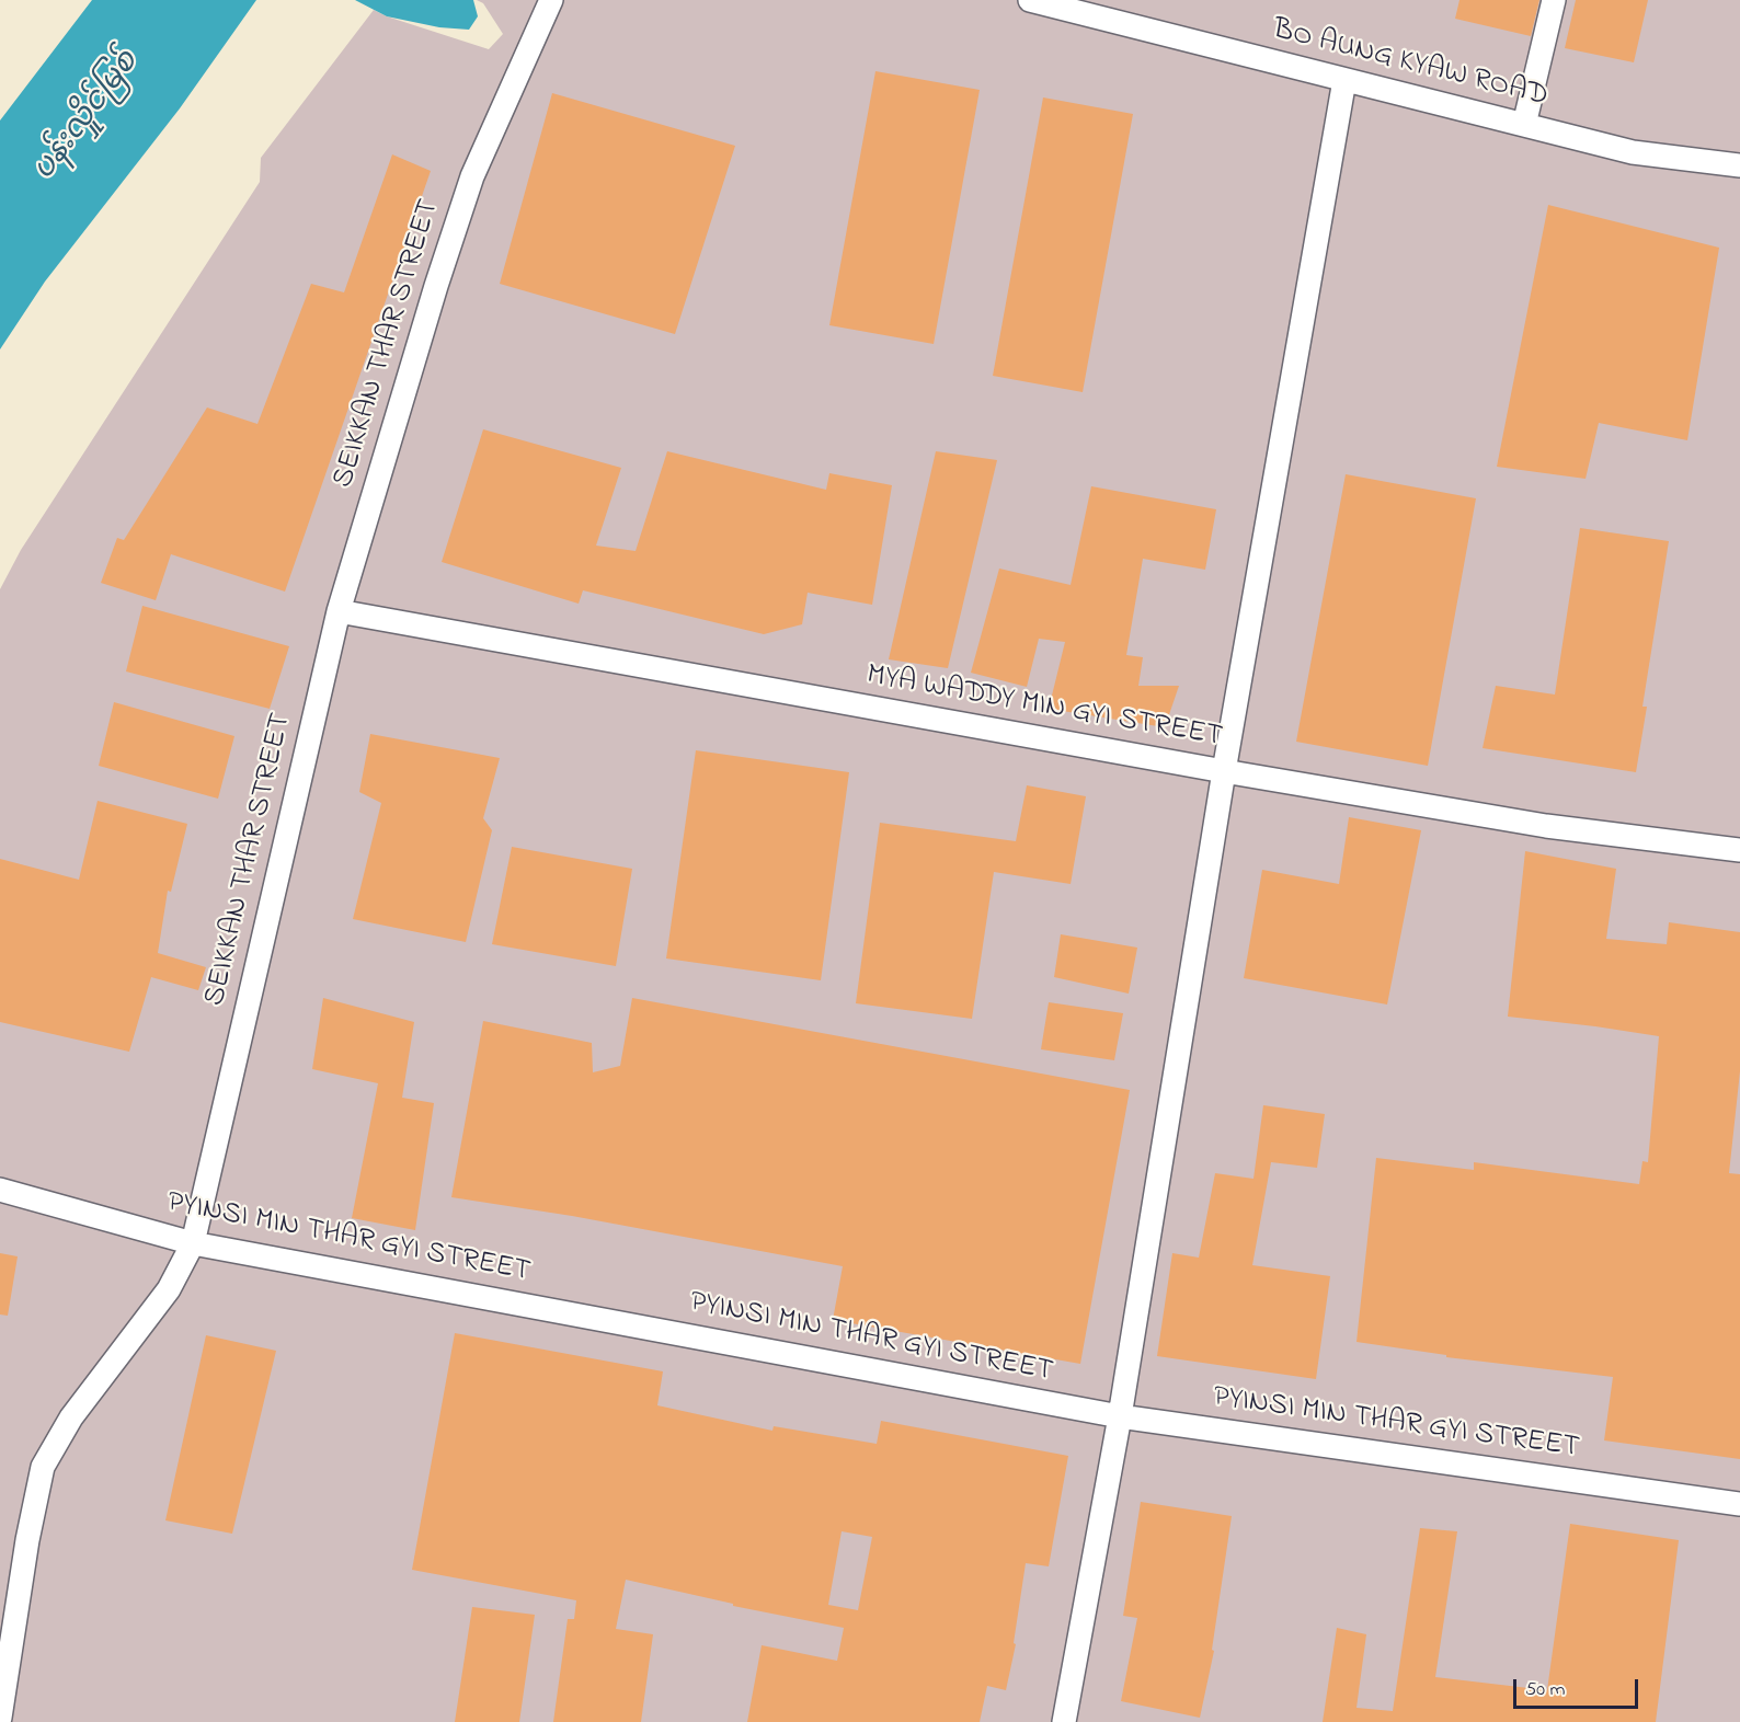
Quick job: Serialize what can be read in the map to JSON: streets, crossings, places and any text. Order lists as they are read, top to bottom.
{
  "streets": {
    "street": [
      "BO AUNG KYAW ROAD",
      "SEIKKAN THAR STREET",
      "MYA WADDY MIN GYI STREET",
      "PYINSI MIN THAR GYI STREET"
    ]
  },
  "crossings": [
    ["SEIKKAN THAR STREET", "MYA WADDY MIN GYI STREET"],
    ["SEIKKAN THAR STREET", "PYINSI MIN THAR GYI STREET"]
  ],
  "water": ["ပန်းလှိုင်မြစ်"],
  "scale_bar": "50 m"
}
